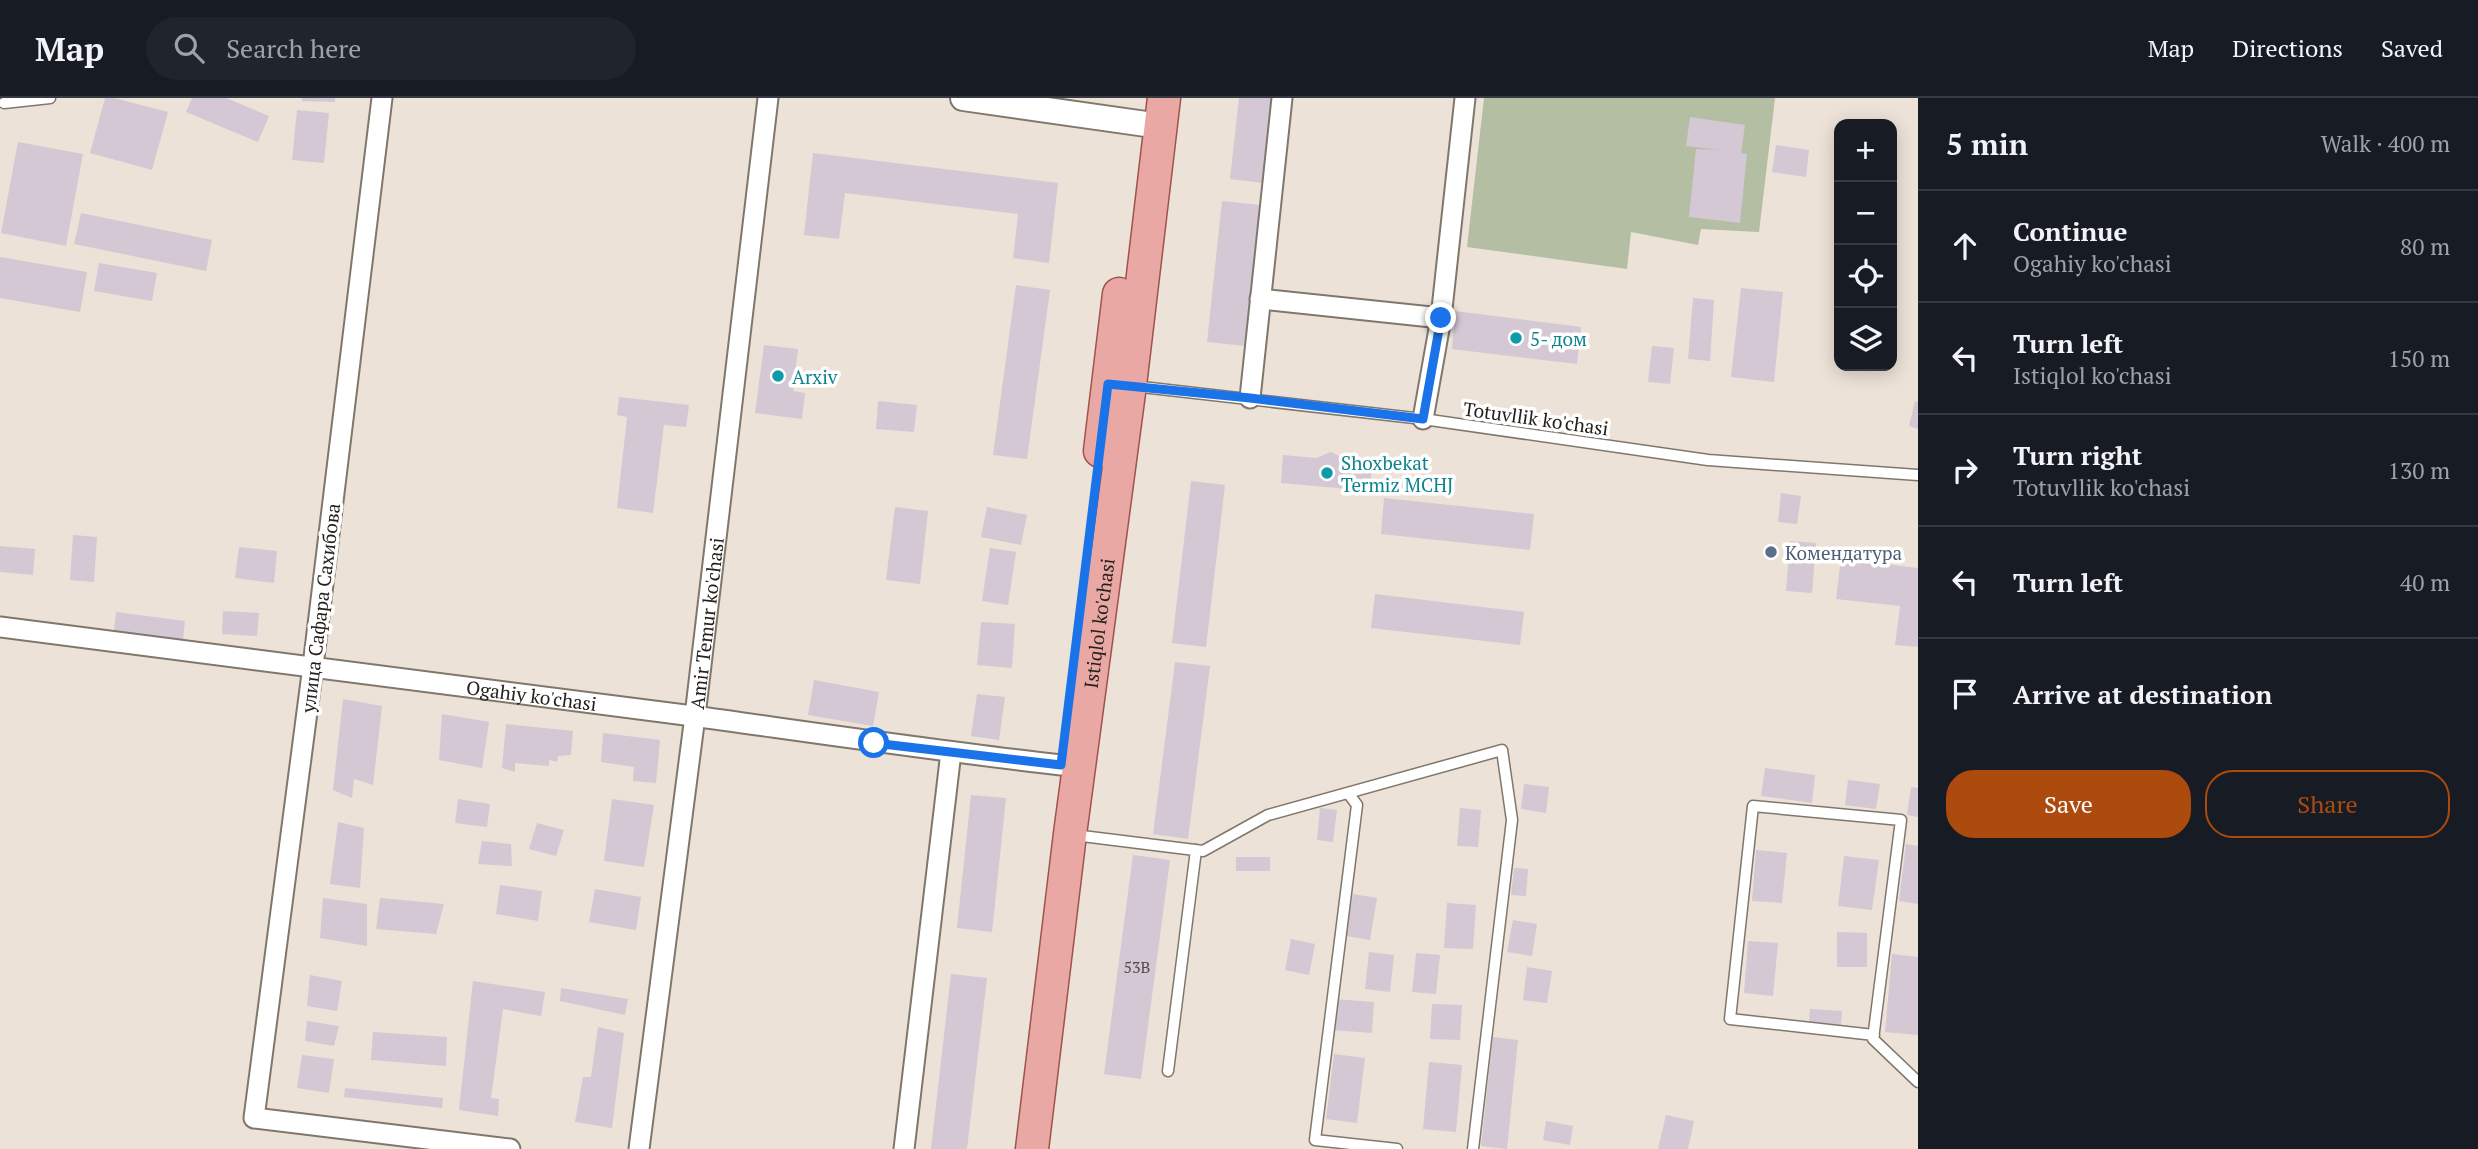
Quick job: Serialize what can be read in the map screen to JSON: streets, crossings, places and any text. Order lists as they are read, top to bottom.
{
  "streets": {
    "main road": ["Istiqlol ko'chasi"],
    "street": ["улица Сафара Сахибова", "Amir Temur ko'chasi", "Ogahiy ko'chasi"],
    "lane": ["Totuvllik ko'chasi"]
  },
  "crossings": [
    ["Totuvllik ko'chasi", "Istiqlol ko'chasi"],
    ["улица Сафара Сахибова", "Ogahiy ko'chasi"],
    ["Amir Temur ko'chasi", "Ogahiy ko'chasi"],
    ["Istiqlol ko'chasi", "Ogahiy ko'chasi"]
  ],
  "places": [
    "5- дом",
    "Arxiv",
    "Shoxbekat Termiz MCHJ",
    "Комендатура"
  ],
  "house_numbers": ["53B"],
  "page": {
    "header": "Map",
    "search": "Search here",
    "nav": ["Map", "Directions", "Saved"],
    "heading": ["5 min", "Walk · 400 m"],
    "map_buttons": ["+", "−"],
    "list": [
      ["Continue", "Ogahiy ko'chasi", "80 m"],
      ["Turn left", "Istiqlol ko'chasi", "150 m"],
      ["Turn right", "Totuvllik ko'chasi", "130 m"],
      ["Turn left", "40 m"],
      "Arrive at destination"
    ],
    "buttons": ["Save", "Share"]
  }
}
